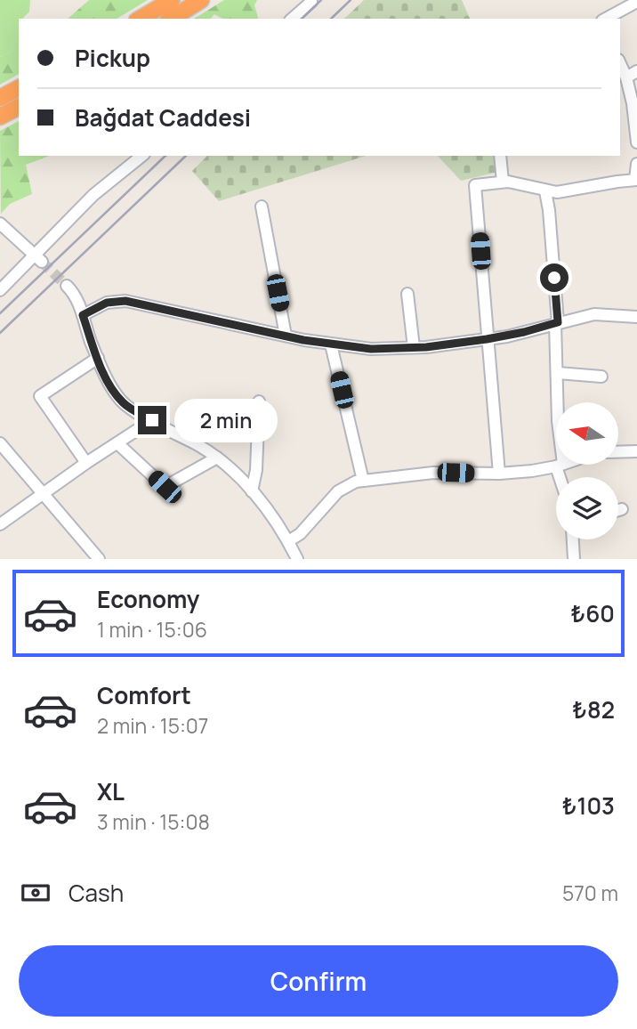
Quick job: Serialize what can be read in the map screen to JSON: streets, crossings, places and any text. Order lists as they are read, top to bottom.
{
  "north": "left",
  "page": {
    "banner": ["Pickup", "Bağdat Caddesi"],
    "bubble": "2 min",
    "list": [
      {
        "name": "Economy",
        "note": "1 min · 15:06",
        "value": "₺60"
      },
      {
        "name": "Comfort",
        "note": "2 min · 15:07",
        "value": "₺82"
      },
      {
        "name": "XL",
        "note": "3 min · 15:08",
        "value": "₺103"
      }
    ],
    "pay": ["Cash", "570 m"],
    "buttons": "Confirm"
  }
}
